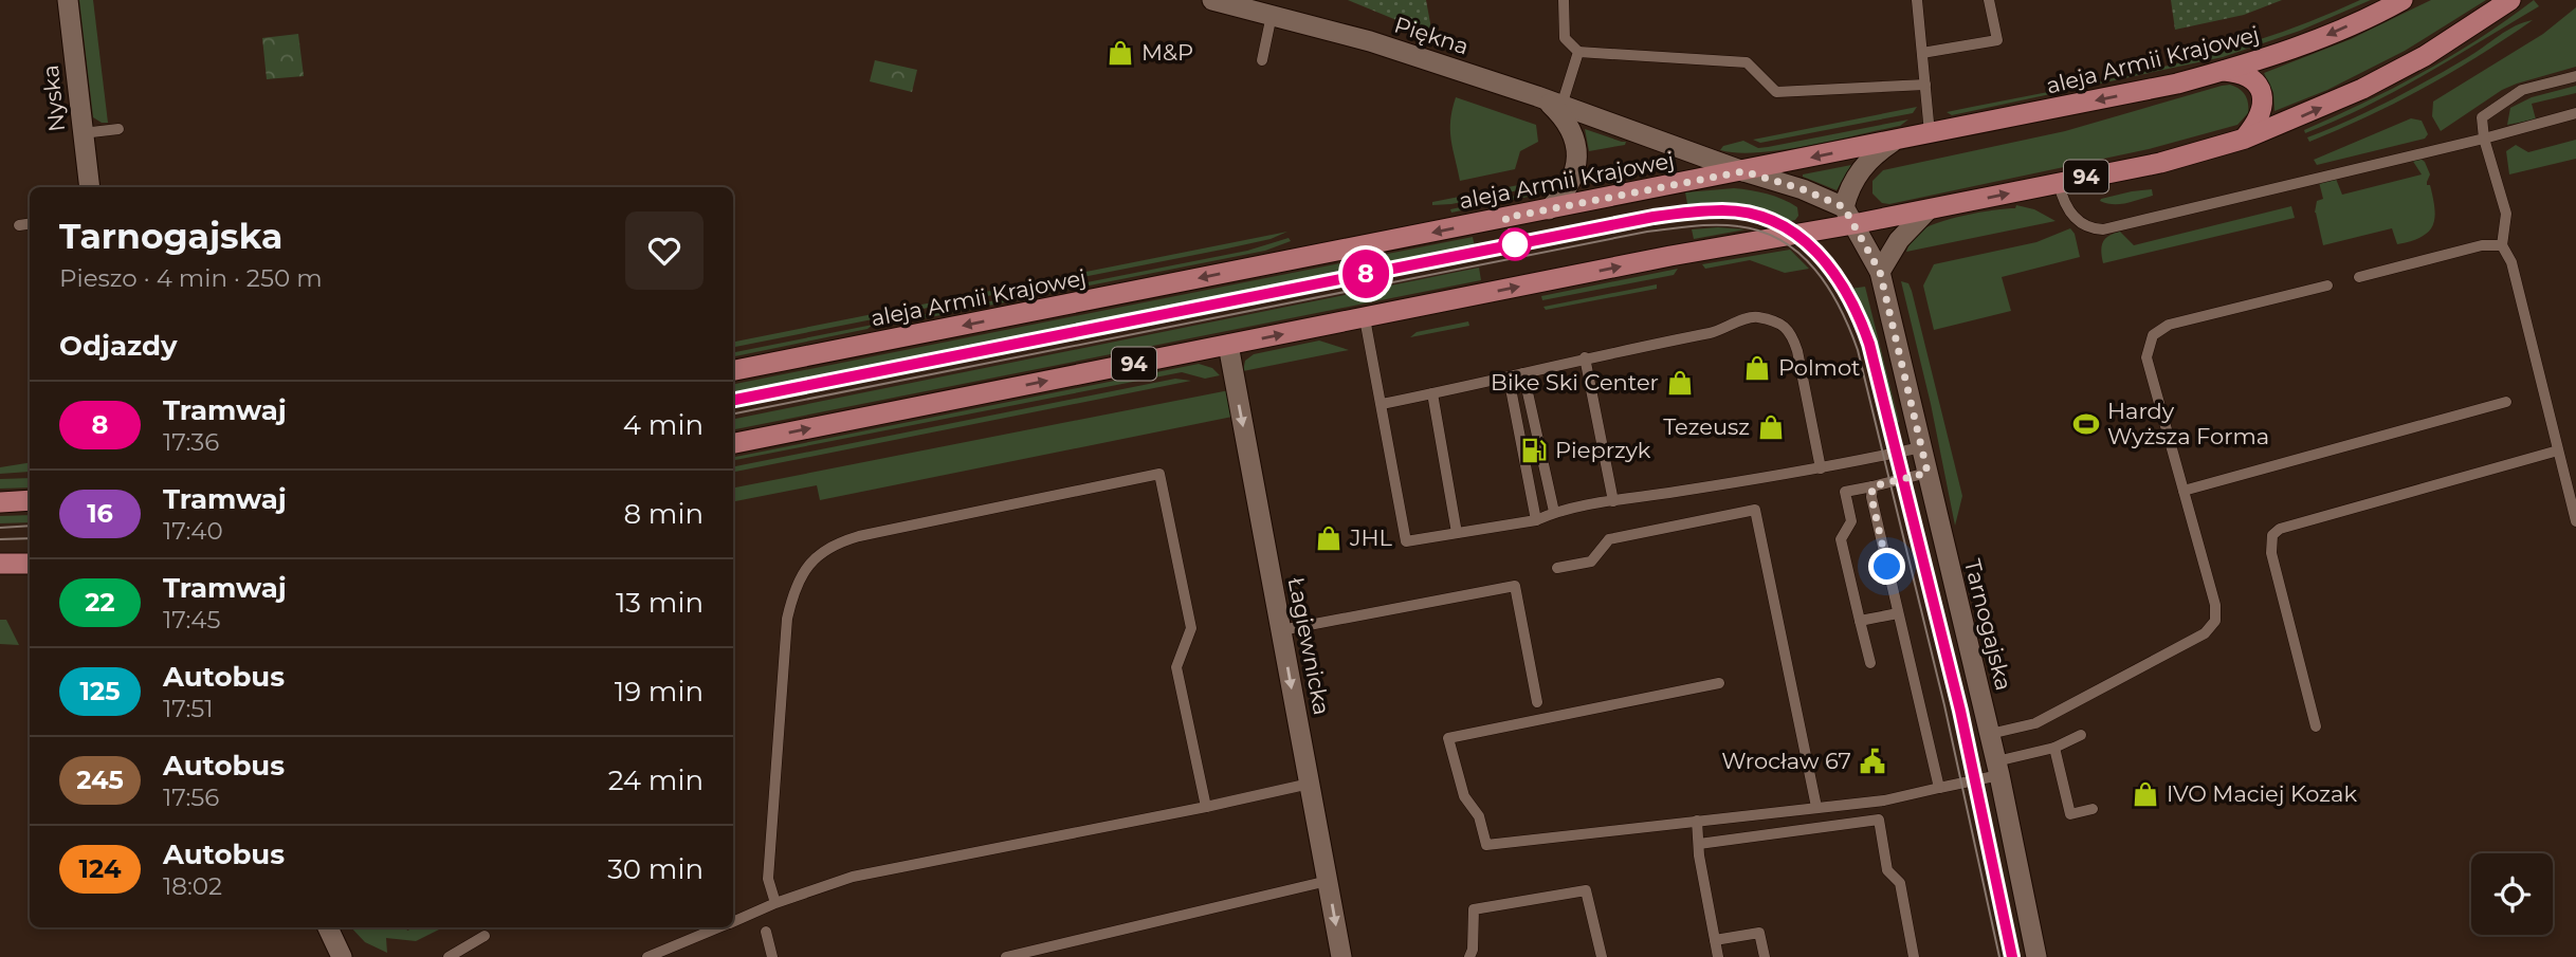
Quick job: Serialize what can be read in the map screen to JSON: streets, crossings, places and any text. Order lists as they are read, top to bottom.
{
  "streets": {
    "main road": ["aleja Armii Krajowej", "94"],
    "street": [
      "Piękna",
      "Nyska",
      "Tarnogajska",
      "Łagiewnicka"
    ]
  },
  "crossings": [
    ["Piękna", "aleja Armii Krajowej"],
    ["Piękna", "94"],
    ["Piękna", "Tarnogajska"],
    ["94", "Tarnogajska"],
    ["94", "Łagiewnicka"]
  ],
  "one_way": ["Łagiewnicka"],
  "places": {
    "shop": [
      "M&P",
      "Polmot",
      "Bike Ski Center",
      "Tezeusz",
      "JHL",
      "IVO Maciej Kozak"
    ],
    "sports": ["Hardy Wyższa Forma"],
    "fuel station": ["Pieprzyk"],
    "public building": ["Wrocław 67"]
  },
  "lines": ["tram line 8"],
  "page": {
    "on_map": "8",
    "heading": [
      ["Tarnogajska", "Pieszo · 4 min · 250 m"],
      "Odjazdy"
    ],
    "list": [
      {
        "mark": "8",
        "name": "Tramwaj",
        "note": "17:36",
        "value": "4 min"
      },
      {
        "mark": "16",
        "name": "Tramwaj",
        "note": "17:40",
        "value": "8 min"
      },
      {
        "mark": "22",
        "name": "Tramwaj",
        "note": "17:45",
        "value": "13 min"
      },
      {
        "mark": "125",
        "name": "Autobus",
        "note": "17:51",
        "value": "19 min"
      },
      {
        "mark": "245",
        "name": "Autobus",
        "note": "17:56",
        "value": "24 min"
      },
      {
        "mark": "124",
        "name": "Autobus",
        "note": "18:02",
        "value": "30 min"
      }
    ]
  }
}
